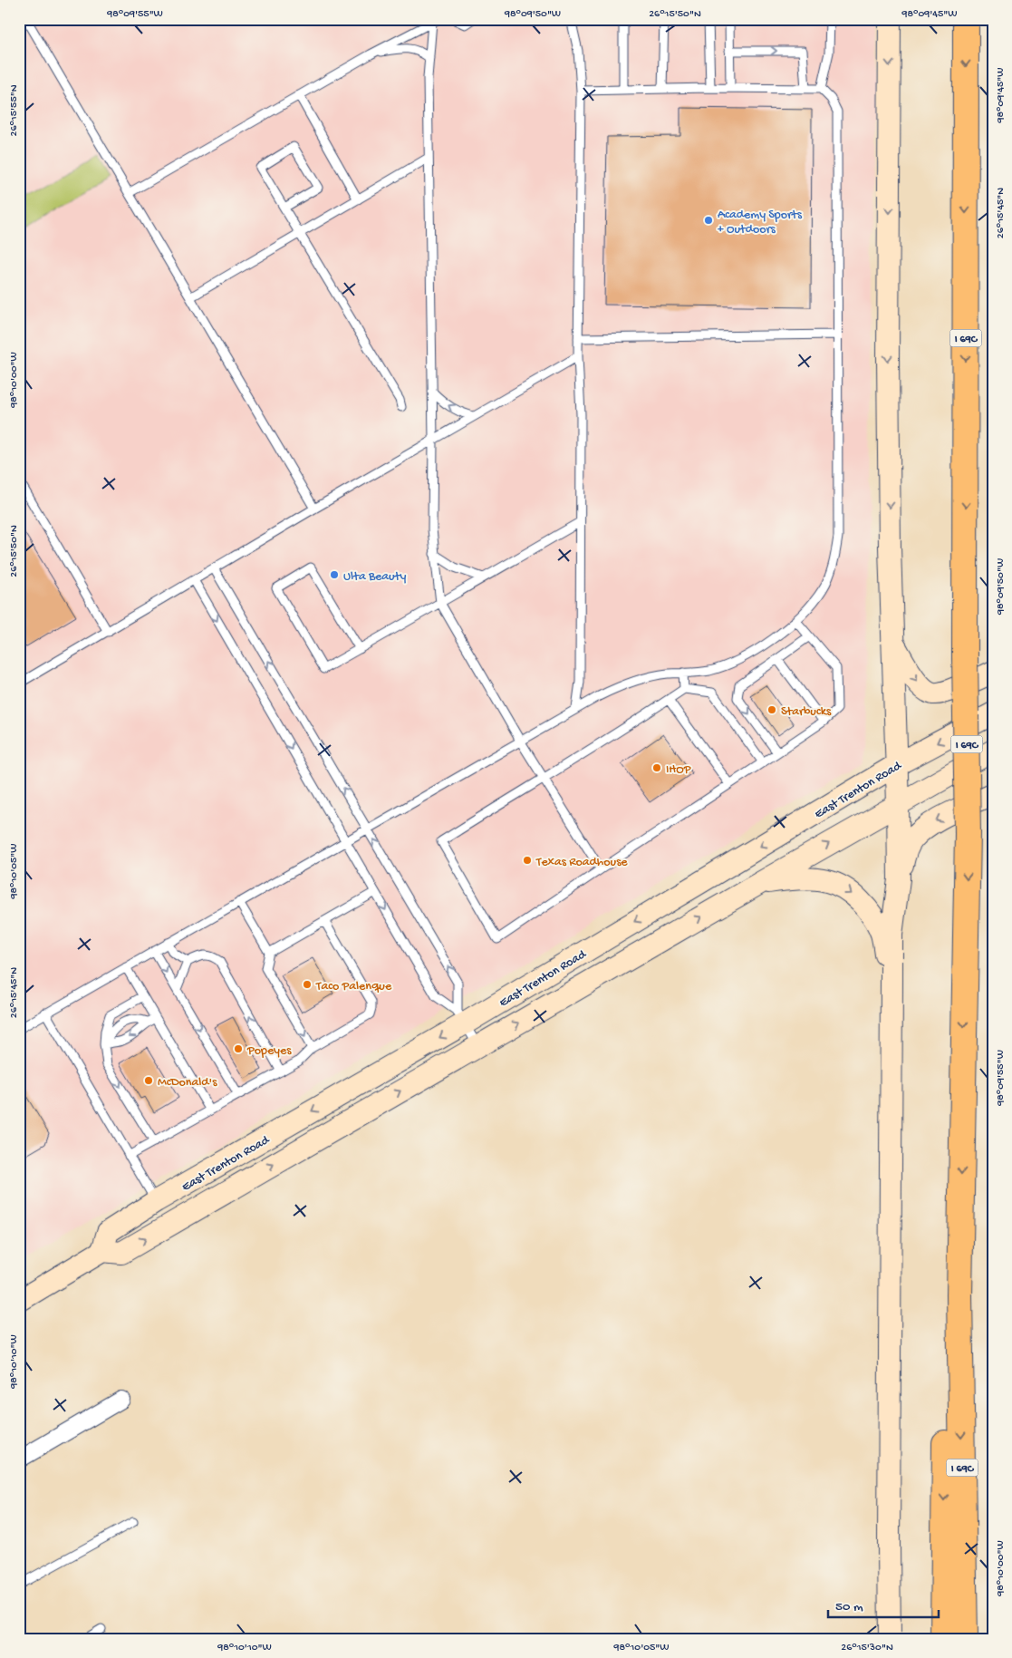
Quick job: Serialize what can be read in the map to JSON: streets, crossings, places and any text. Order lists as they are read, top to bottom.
{
  "streets": {
    "highway": ["I 69C"],
    "main road": ["East Trenton Road"]
  },
  "places": [
    "Academy Sports + Outdoors",
    "Ulta Beauty",
    "Starbucks",
    "IHOP",
    "Texas Roadhouse",
    "Taco Palenque",
    "Popeyes",
    "McDonald's"
  ],
  "scale_bar": "50 m",
  "coordinates": [
    "98°09'55\"W",
    "98°09'50\"W",
    "26°15'50\"N",
    "98°09'45\"W",
    "26°15'55\"N",
    "26°15'45\"N",
    "98°10'00\"W",
    "98°10'05\"W",
    "98°10'10\"W",
    "26°15'30\"N"
  ]
}
